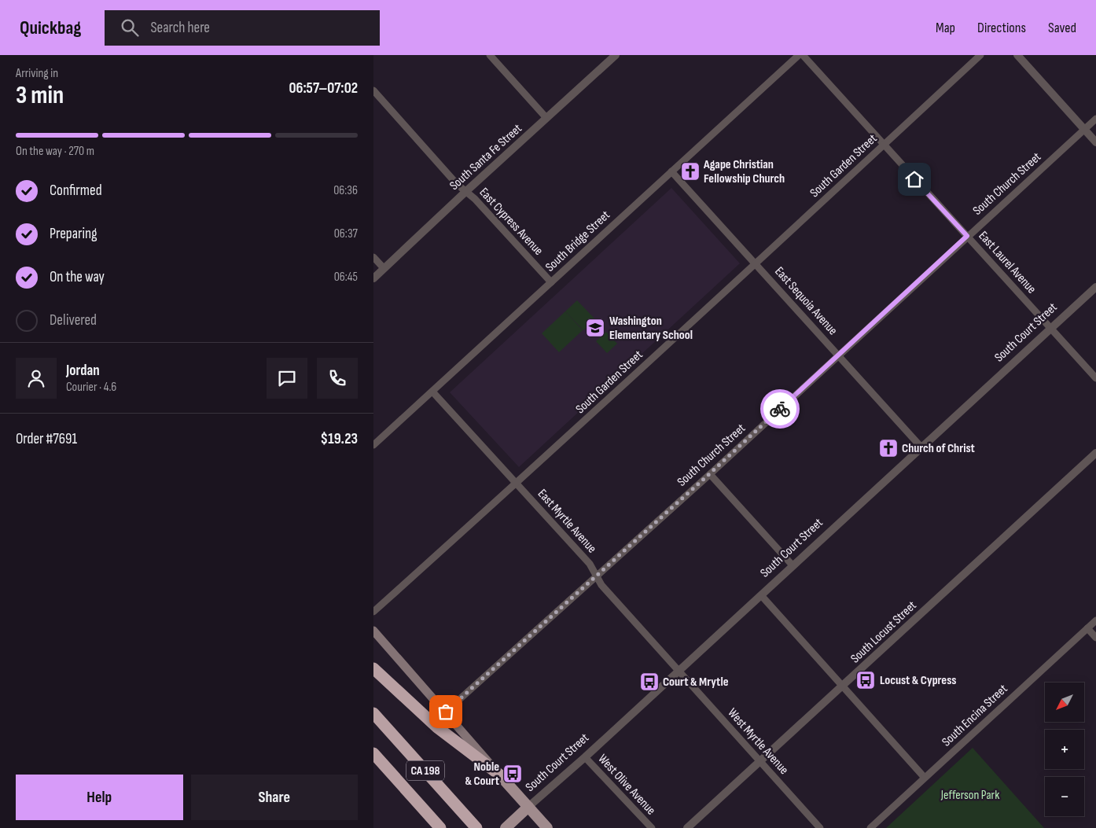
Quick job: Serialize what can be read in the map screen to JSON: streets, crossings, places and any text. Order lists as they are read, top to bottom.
{
  "streets": {
    "highway": ["CA 198"],
    "main road": ["South Court Street"],
    "street": [
      "South Santa Fe Street",
      "South Garden Street",
      "South Church Street",
      "East Cypress Avenue",
      "South Bridge Street",
      "East Laurel Avenue",
      "East Sequoia Avenue",
      "East Myrtle Avenue",
      "South Locust Street",
      "South Encina Street",
      "West Myrtle Avenue",
      "West Olive Avenue"
    ]
  },
  "crossings": [
    ["South Santa Fe Street", "East Cypress Avenue"],
    ["South Garden Street", "East Laurel Avenue"],
    ["South Garden Street", "East Sequoia Avenue"],
    ["South Garden Street", "East Myrtle Avenue"],
    ["South Church Street", "East Laurel Avenue"],
    ["South Church Street", "East Sequoia Avenue"],
    ["South Church Street", "East Myrtle Avenue"],
    ["East Cypress Avenue", "South Bridge Street"],
    ["South Bridge Street", "East Sequoia Avenue"],
    ["South Bridge Street", "East Myrtle Avenue"],
    ["East Laurel Avenue", "South Court Street"],
    ["East Sequoia Avenue", "South Court Street"],
    ["South Court Street", "East Myrtle Avenue"],
    ["South Court Street", "West Myrtle Avenue"],
    ["South Court Street", "West Olive Avenue"],
    ["East Myrtle Avenue", "West Myrtle Avenue"],
    ["South Locust Street", "West Myrtle Avenue"]
  ],
  "parks": ["Jefferson Park"],
  "places": {
    "church": ["Agape Christian Fellowship Church", "Church of Christ"],
    "school or university": ["Washington Elementary School"],
    "bus stop": ["Locust & Cypress", "Court & Mrytle", "Noble & Court"]
  },
  "north": "bottom left",
  "page": {
    "header": "Quickbag",
    "search": "Search here",
    "nav": ["Map", "Directions", "Saved"],
    "heading": ["3 min", "Arriving in", "06:57–07:02"],
    "panel": [
      "Jordan",
      "Courier · 4.6",
      "Order #7691",
      "$19.23"
    ],
    "bar": "On the way · 270 m",
    "list": [
      ["Confirmed", "06:36"],
      ["Preparing", "06:37"],
      ["On the way", "06:45"],
      "Delivered"
    ],
    "map_buttons": ["+", "−"],
    "buttons": ["Help", "Share"]
  }
}
